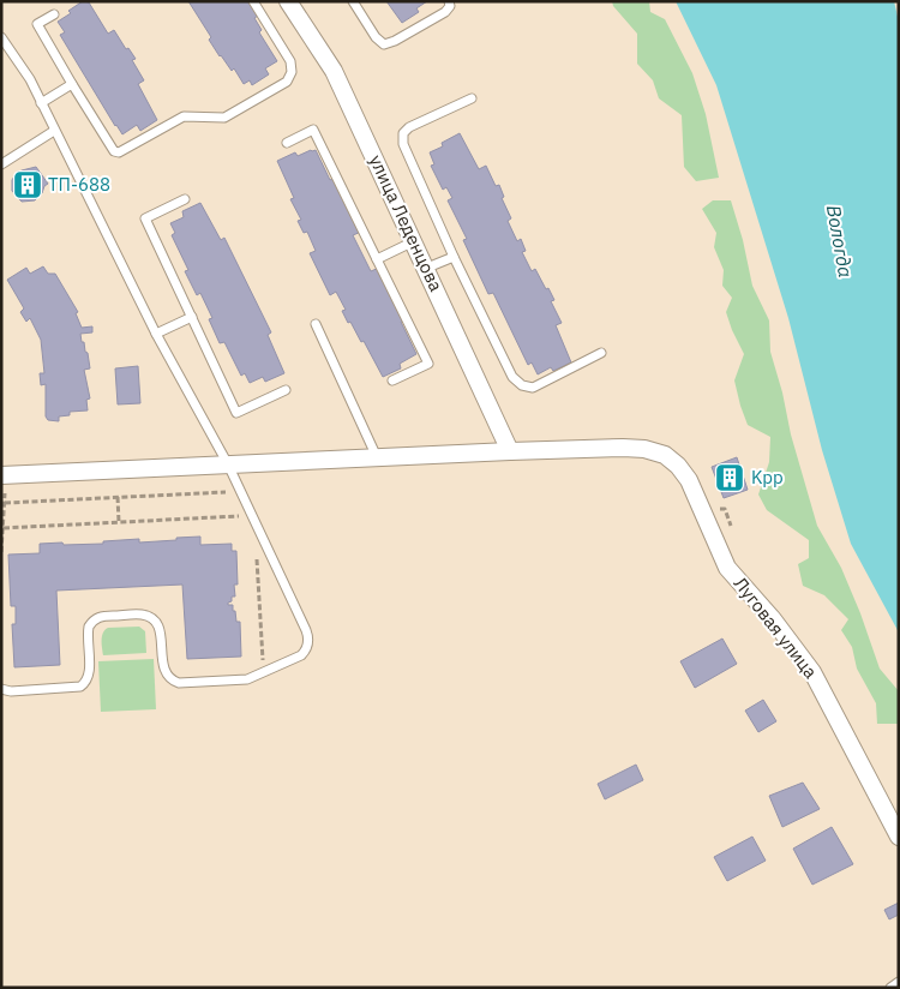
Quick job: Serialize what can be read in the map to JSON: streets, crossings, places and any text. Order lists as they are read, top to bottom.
{
  "streets": {
    "street": ["улица Леденцова", "Луговая улица"]
  },
  "crossings": [
    ["улица Леденцова", "Луговая улица"]
  ],
  "water": ["Вологда"],
  "places": {
    "building": ["ТП-688", "Kpp"]
  }
}
